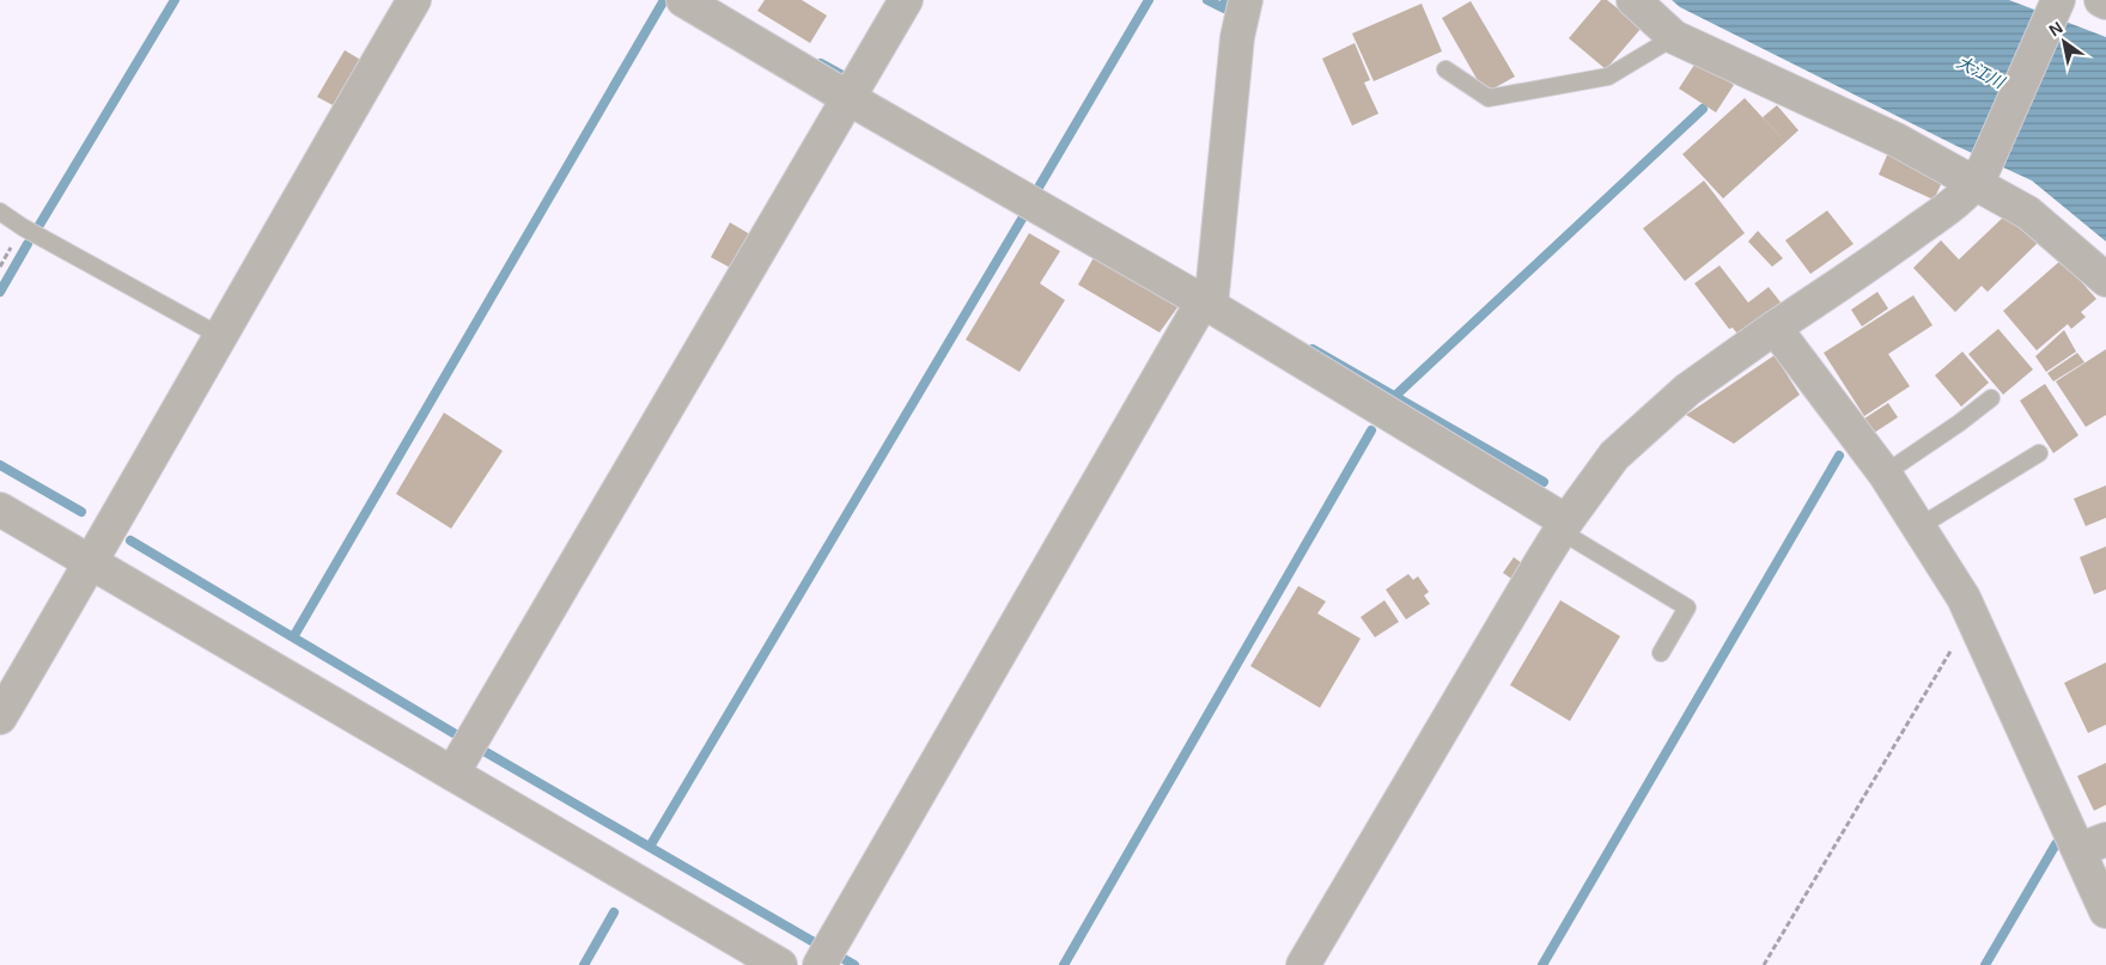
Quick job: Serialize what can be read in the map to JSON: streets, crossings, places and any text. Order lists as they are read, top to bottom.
{
  "water": ["大江川"],
  "north": "top left"
}
